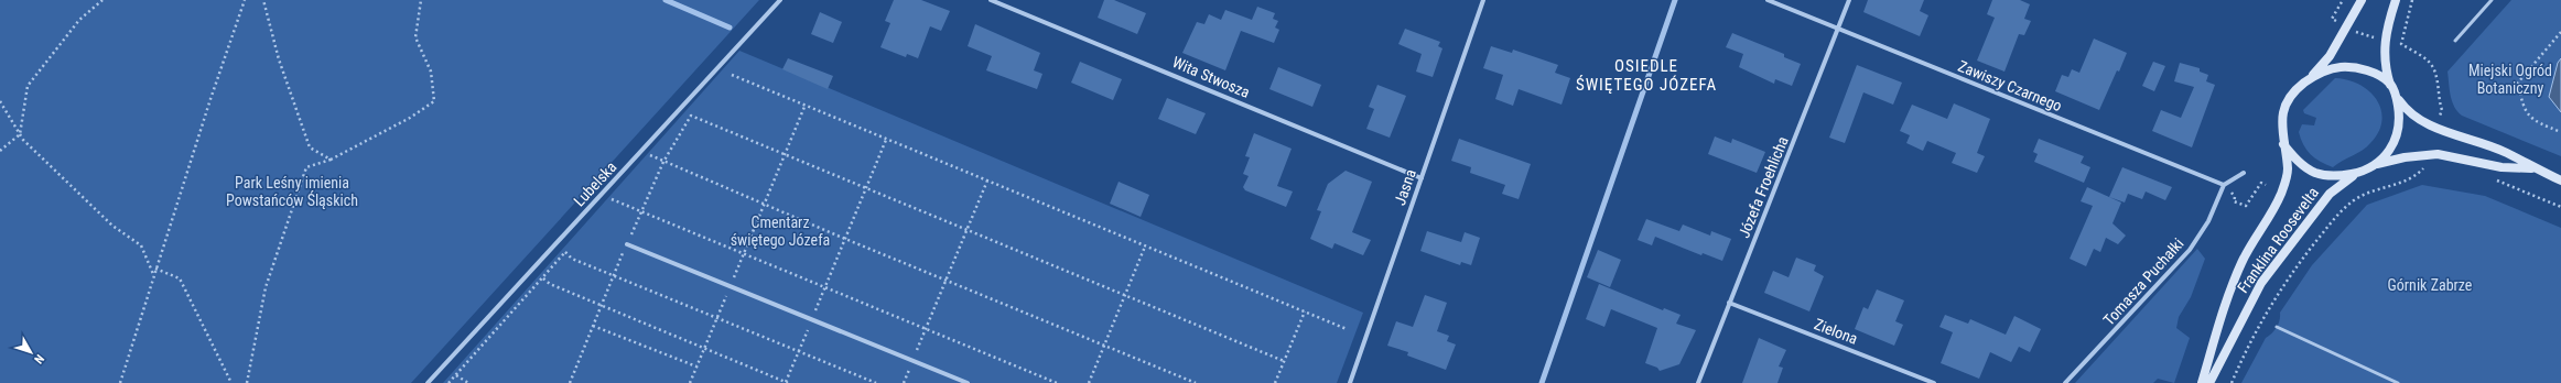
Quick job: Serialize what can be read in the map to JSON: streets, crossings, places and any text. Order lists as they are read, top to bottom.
{
  "streets": {
    "street": [
      "Wita Stwosza",
      "Zawiszy Czarnego",
      "Lubelska",
      "Jasna",
      "Józefa Froehlicha",
      "Franklina Roosevelta",
      "Tomasza Puchałki",
      "Zielona"
    ]
  },
  "crossings": [
    ["Wita Stwosza", "Jasna"],
    ["Zawiszy Czarnego", "Józefa Froehlicha"],
    ["Zawiszy Czarnego", "Tomasza Puchałki"],
    ["Józefa Froehlicha", "Zielona"]
  ],
  "districts": ["OSIEDLE ŚWIĘTEGO JÓZEFA"],
  "parks": [
    "Miejski Ogród Botaniczny",
    "Park Leśny imienia Powstańców Śląskich",
    "Cmentarz świętego Józefa",
    "Górnik Zabrze"
  ],
  "north": "bottom right"
}
